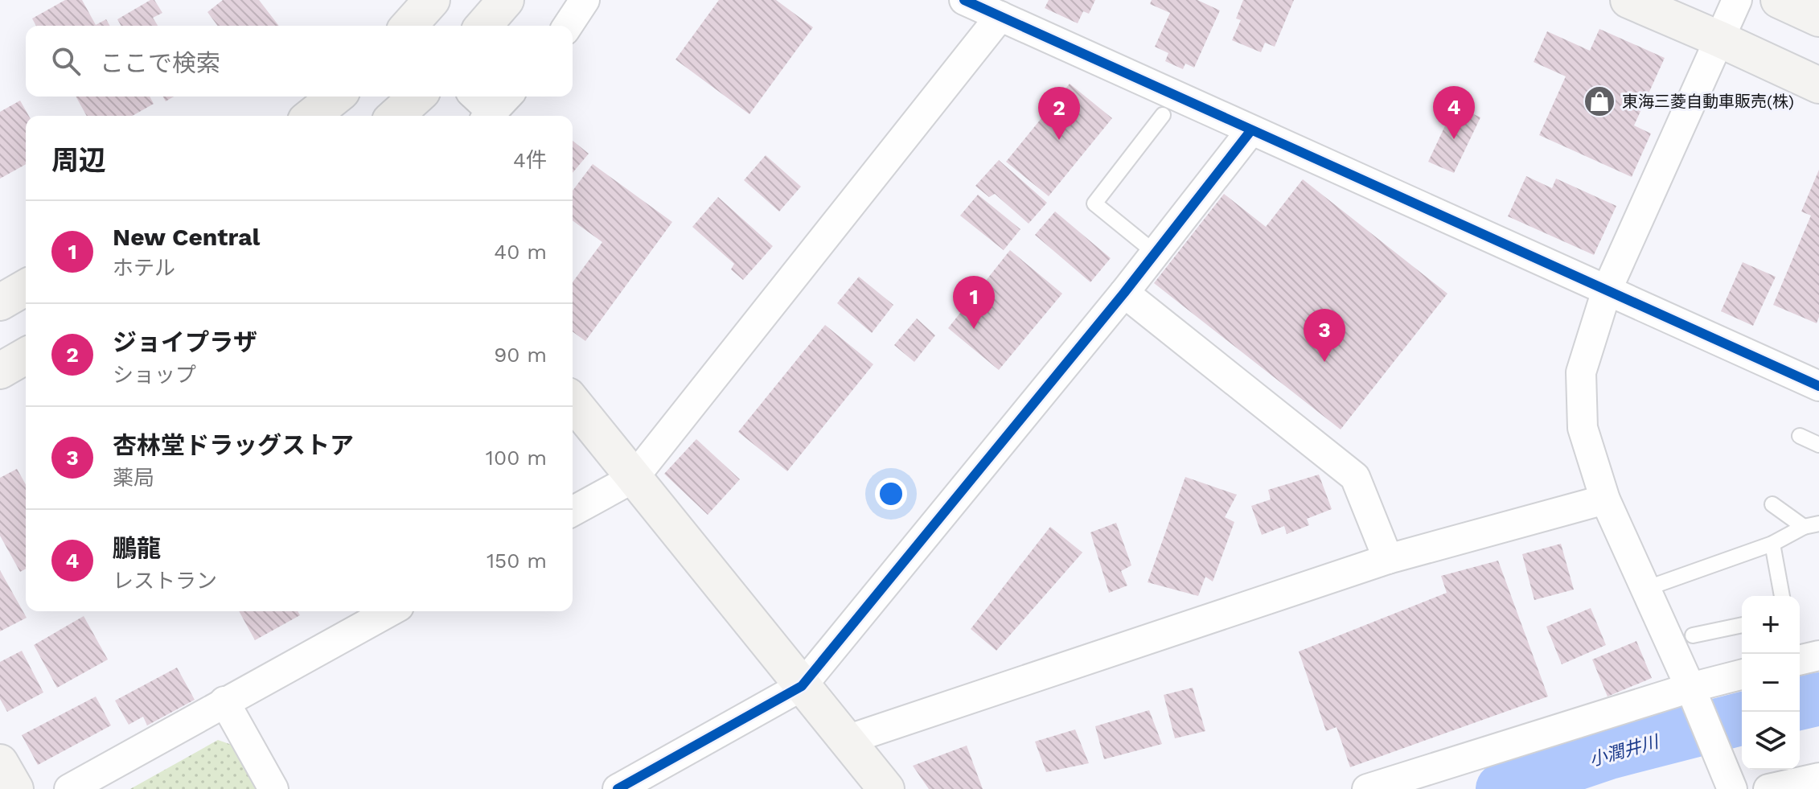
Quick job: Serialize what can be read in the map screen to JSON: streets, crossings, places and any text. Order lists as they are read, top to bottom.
{
  "water": ["小潤井川"],
  "places": {
    "shop": ["東海三菱自動車販売(株)"]
  },
  "page": {
    "search": "ここで検索",
    "pins": [
      "4",
      "2",
      "1",
      "3"
    ],
    "heading": ["周辺", "4件"],
    "list": [
      {
        "mark": "1",
        "name": "New Central",
        "note": "ホテル",
        "value": "40 m"
      },
      {
        "mark": "2",
        "name": "ジョイプラザ",
        "note": "ショップ",
        "value": "90 m"
      },
      {
        "mark": "3",
        "name": "杏林堂ドラッグストア",
        "note": "薬局",
        "value": "100 m"
      },
      {
        "mark": "4",
        "name": "鵬龍",
        "note": "レストラン",
        "value": "150 m"
      }
    ],
    "map_buttons": ["+", "−"]
  }
}
